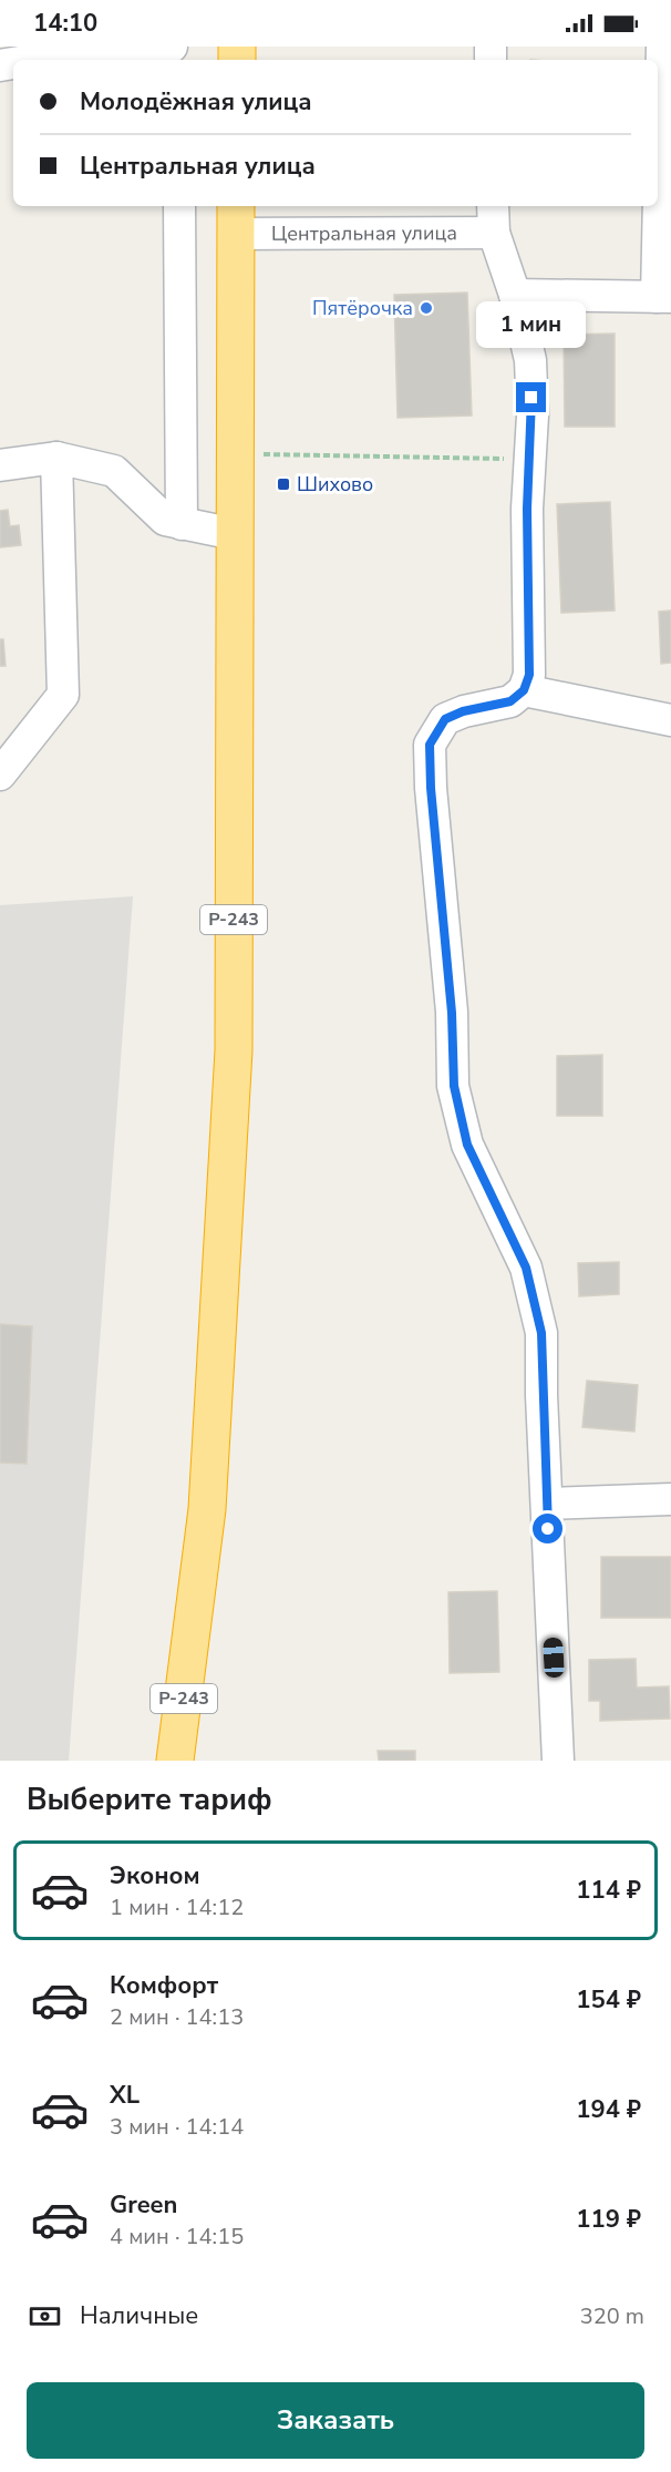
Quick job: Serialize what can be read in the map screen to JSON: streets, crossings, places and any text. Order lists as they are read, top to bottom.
{
  "streets": {
    "highway": ["Р-243"],
    "street": ["Центральная улица"]
  },
  "crossings": [
    ["Центральная улица", "Р-243"]
  ],
  "places": {
    "other": ["Пятёрочка"],
    "transit": ["Шихово"]
  },
  "page": {
    "status": "14:10",
    "banner": ["Молодёжная улица", "Центральная улица"],
    "bubble": "1 мин",
    "heading": "Выберите тариф",
    "list": [
      {
        "name": "Эконом",
        "note": "1 мин · 14:12",
        "value": "114 ₽"
      },
      {
        "name": "Комфорт",
        "note": "2 мин · 14:13",
        "value": "154 ₽"
      },
      {
        "name": "XL",
        "note": "3 мин · 14:14",
        "value": "194 ₽"
      },
      {
        "name": "Green",
        "note": "4 мин · 14:15",
        "value": "119 ₽"
      }
    ],
    "pay": ["Наличные", "320 m"],
    "buttons": "Заказать"
  }
}
